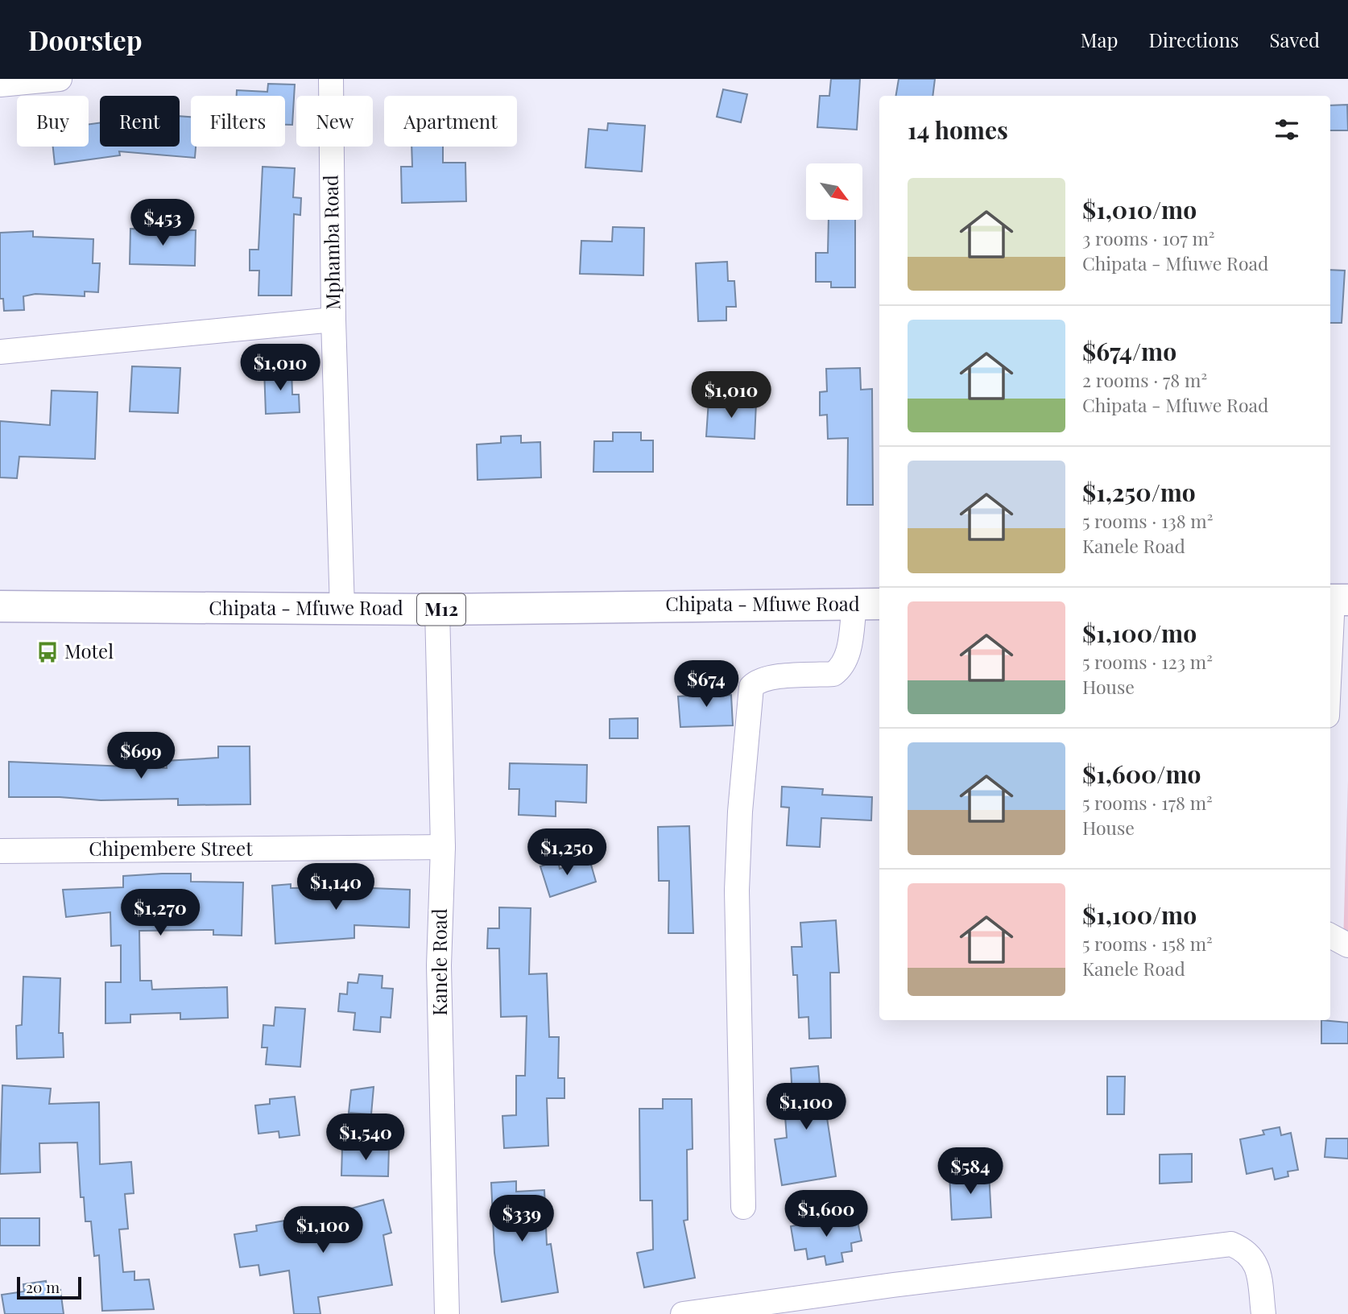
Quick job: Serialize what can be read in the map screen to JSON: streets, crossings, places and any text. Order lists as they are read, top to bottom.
{
  "streets": {
    "main road": ["Chipata - Mfuwe Road", "M12"],
    "street": ["Mphamba Road", "Chipembere Street", "Kanele Road"]
  },
  "crossings": [
    ["Mphamba Road", "Chipata - Mfuwe Road"],
    ["Chipata - Mfuwe Road", "Kanele Road"],
    ["Chipembere Street", "Kanele Road"]
  ],
  "places": {
    "bus stop": ["Motel"]
  },
  "scale_bar": "20 m",
  "north": "bottom right",
  "page": {
    "header": "Doorstep",
    "nav": ["Map", "Directions", "Saved"],
    "chip": [
      "Buy",
      "Rent",
      "Filters",
      "New",
      "Apartment"
    ],
    "heading": "14 homes",
    "list": [
      {
        "name": "$1,010/mo",
        "note": "3 rooms · 107 m² · Chipata - Mfuwe Road"
      },
      {
        "name": "$674/mo",
        "note": "2 rooms · 78 m² · Chipata - Mfuwe Road"
      },
      {
        "name": "$1,250/mo",
        "note": "5 rooms · 138 m² · Kanele Road"
      },
      {
        "name": "$1,100/mo",
        "note": "5 rooms · 123 m² · House"
      },
      {
        "name": "$1,600/mo",
        "note": "5 rooms · 178 m² · House"
      },
      {
        "name": "$1,100/mo",
        "note": "5 rooms · 158 m² · Kanele Road"
      }
    ],
    "price": [
      "$453",
      "$1,010",
      "$1,010",
      "$674",
      "$699",
      "$1,250",
      "$1,140",
      "$1,270",
      "$1,100",
      "$1,540",
      "$584",
      "$1,600",
      "$339",
      "$1,100"
    ],
    "scale": "20 m"
  }
}
